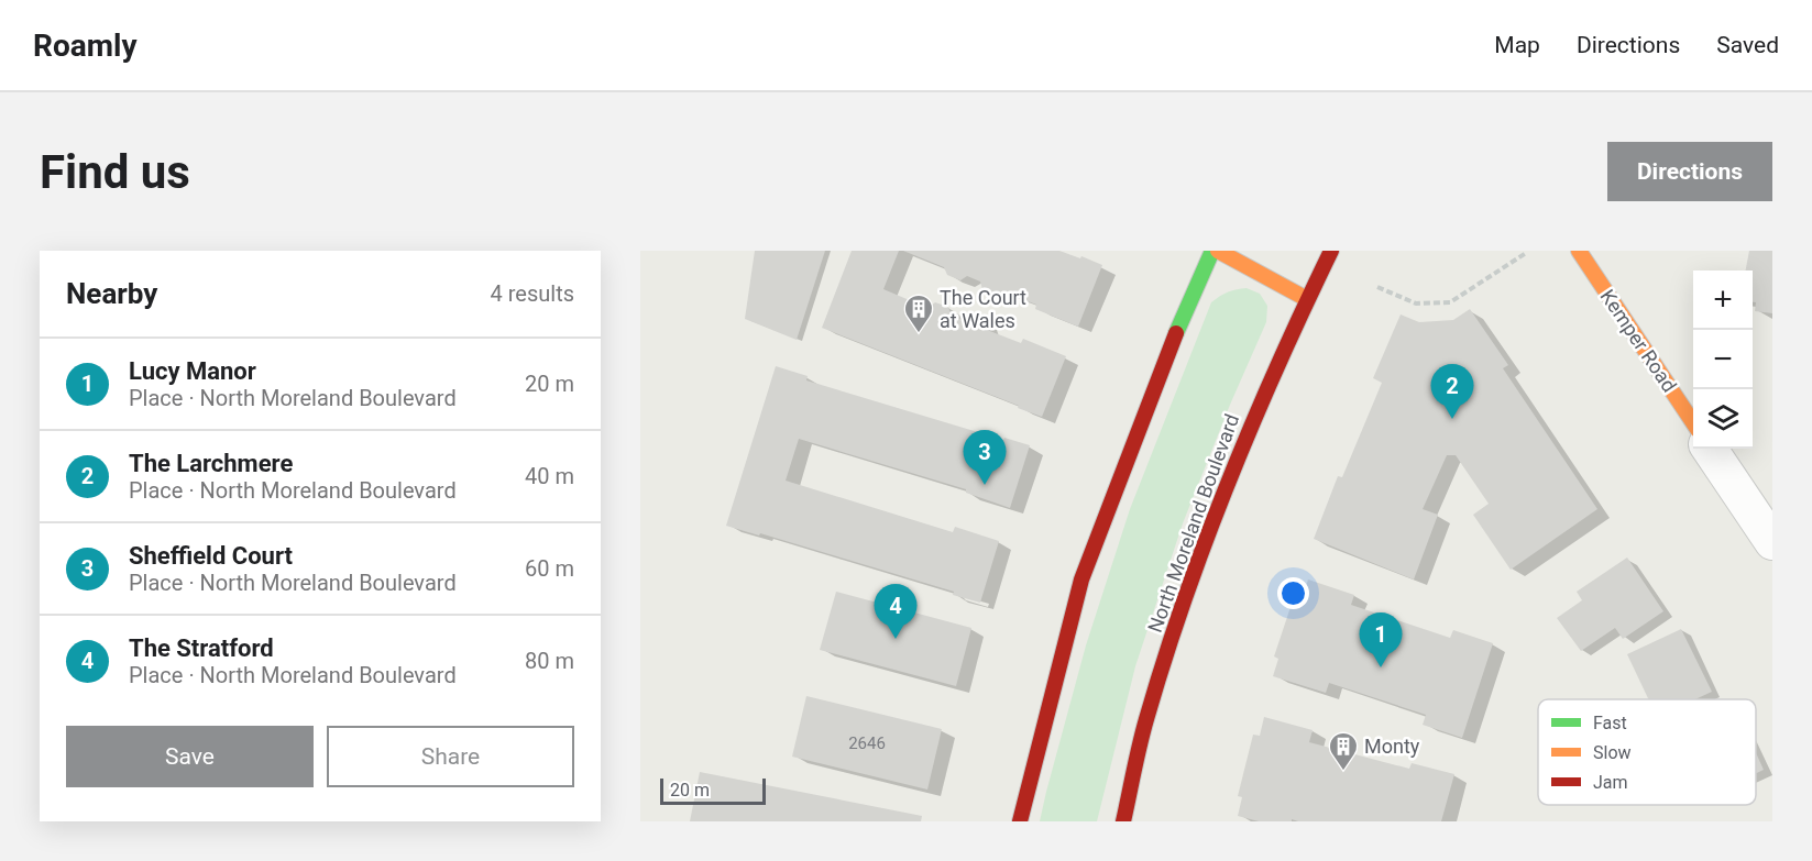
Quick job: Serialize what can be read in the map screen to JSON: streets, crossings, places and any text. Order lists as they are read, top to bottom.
{
  "streets": {
    "main road": ["Kemper Road", "North Moreland Boulevard"]
  },
  "places": {
    "building": ["The Court at Wales", "Monty"]
  },
  "house_numbers": ["2646"],
  "legend": ["Fast", "Slow", "Jam"],
  "scale_bar": "20 m",
  "page": {
    "header": "Roamly",
    "nav": ["Map", "Directions", "Saved"],
    "buttons": [
      "Directions",
      ["Save", "Share"]
    ],
    "title": "Find us",
    "heading": ["Nearby", "4 results"],
    "map_buttons": ["+", "−"],
    "list": [
      {
        "mark": "1",
        "name": "Lucy Manor",
        "note": "Place · North Moreland Boulevard",
        "value": "20 m"
      },
      {
        "mark": "2",
        "name": "The Larchmere",
        "note": "Place · North Moreland Boulevard",
        "value": "40 m"
      },
      {
        "mark": "3",
        "name": "Sheffield Court",
        "note": "Place · North Moreland Boulevard",
        "value": "60 m"
      },
      {
        "mark": "4",
        "name": "The Stratford",
        "note": "Place · North Moreland Boulevard",
        "value": "80 m"
      }
    ],
    "pins": [
      "2",
      "3",
      "4",
      "1"
    ],
    "scale": "20 m"
  }
}
